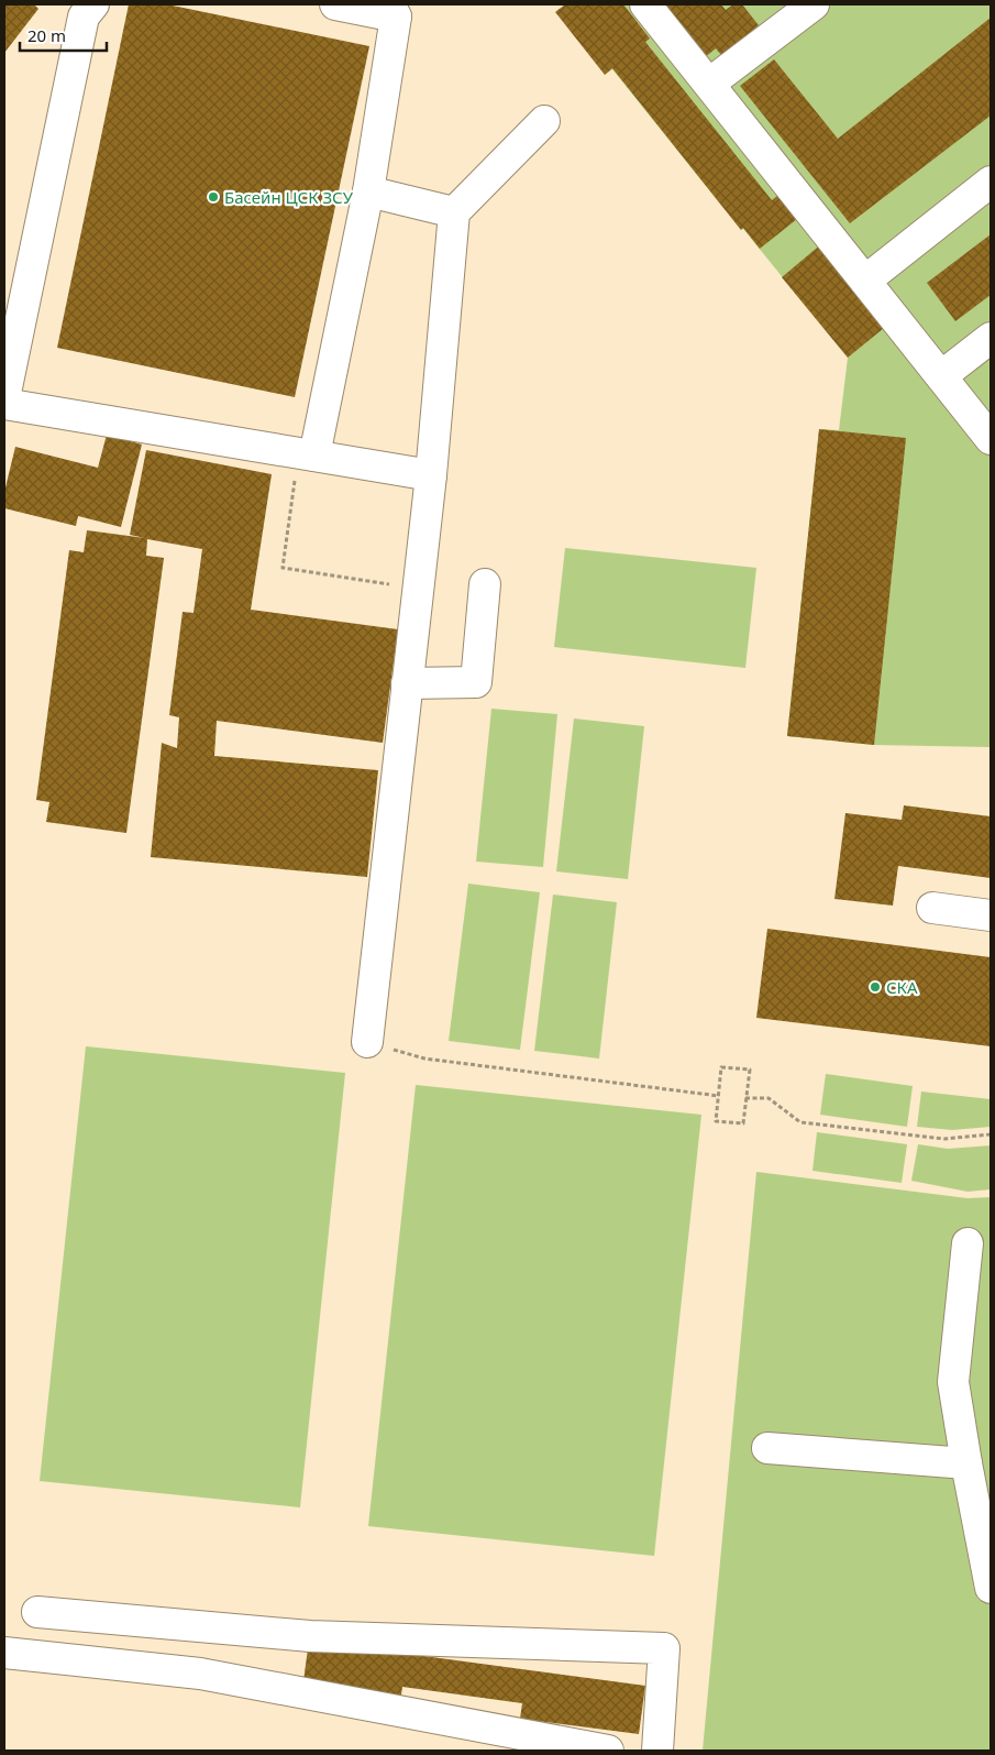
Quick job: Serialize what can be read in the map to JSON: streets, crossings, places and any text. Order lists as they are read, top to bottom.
{
  "places": ["Басейн ЦСК ЗСУ", "СКА"],
  "scale_bar": "20 m"
}
